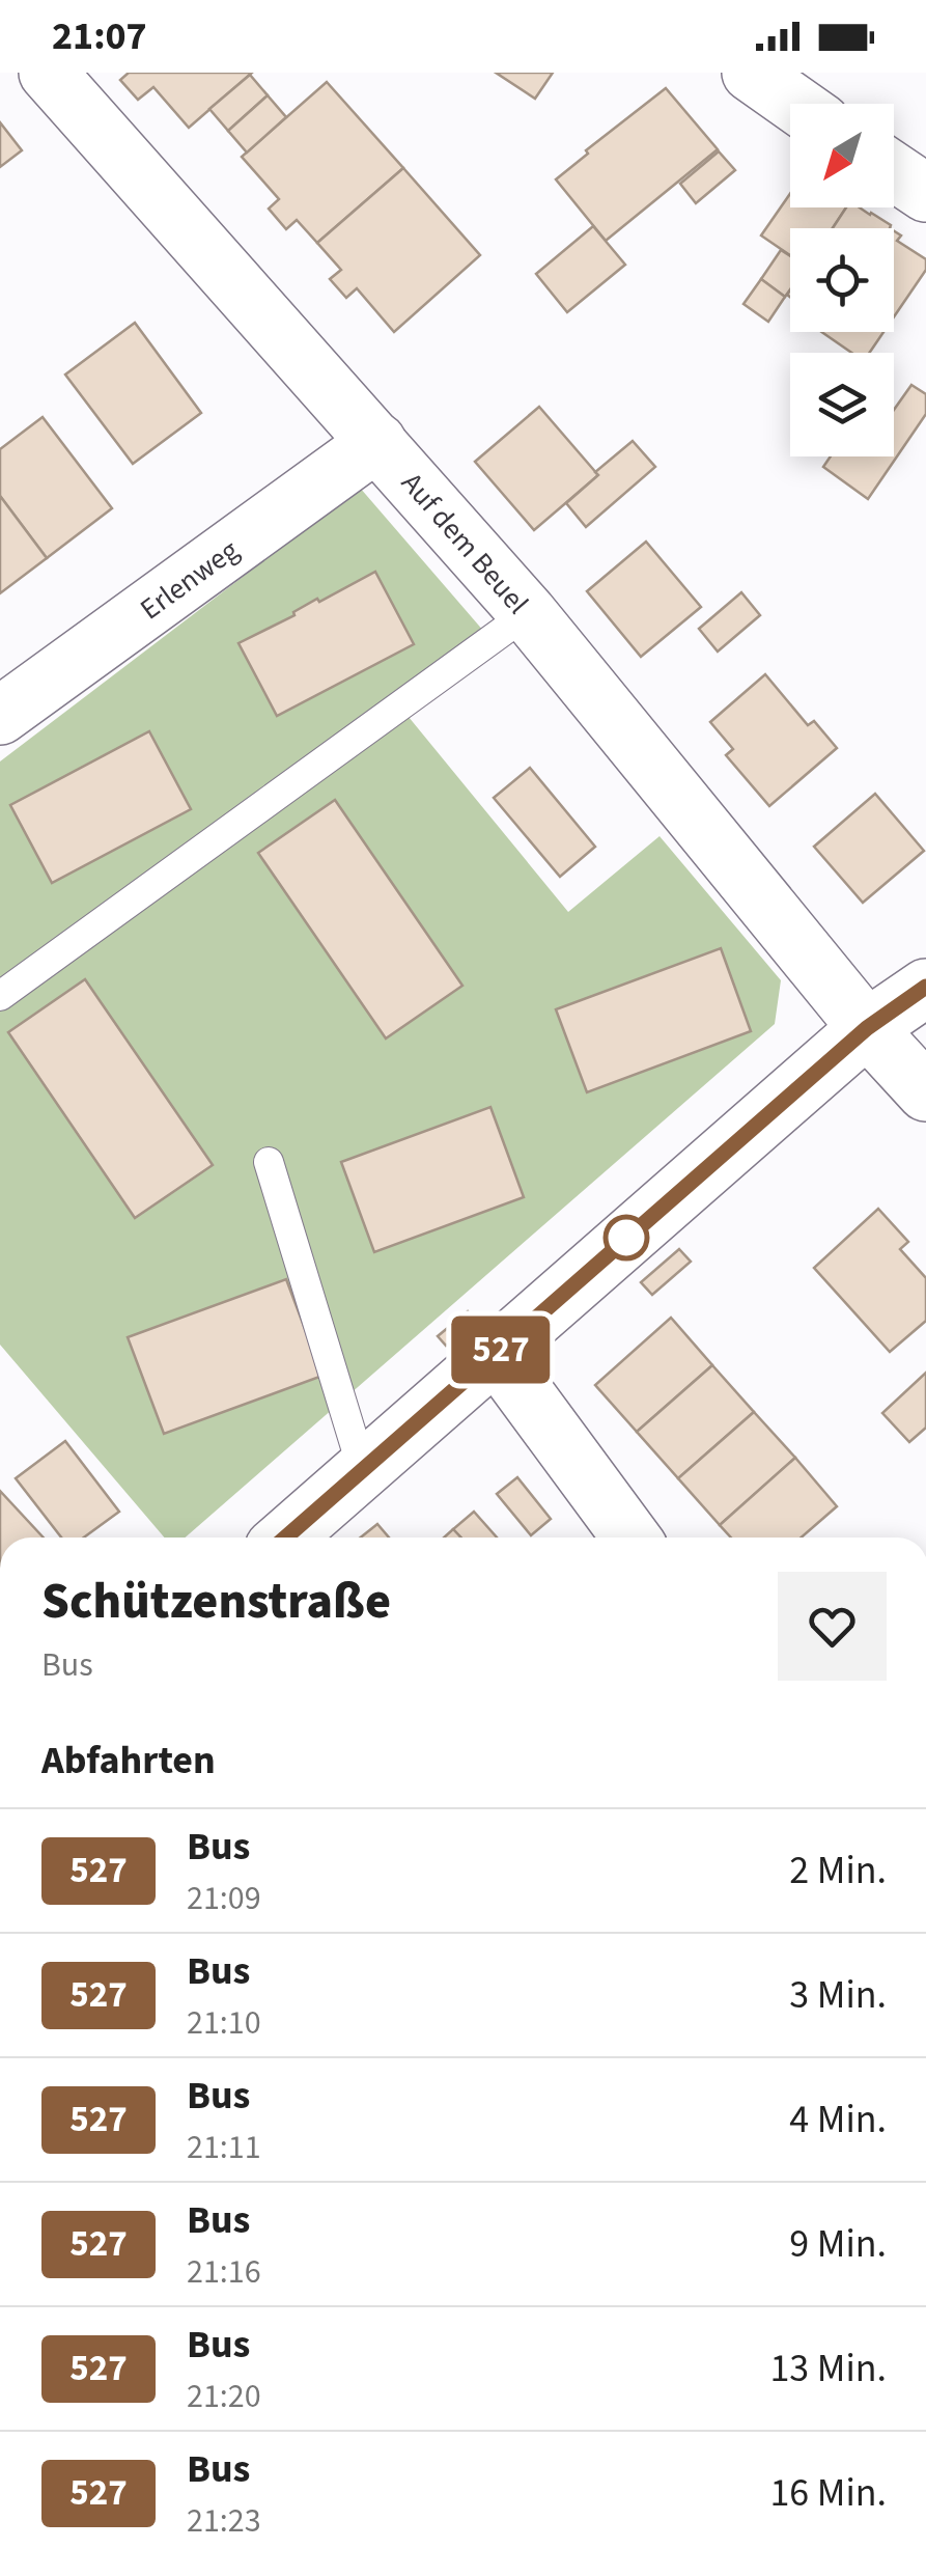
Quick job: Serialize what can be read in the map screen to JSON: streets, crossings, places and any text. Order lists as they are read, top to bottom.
{
  "streets": {
    "street": ["Auf dem Beuel", "Erlenweg"]
  },
  "crossings": [
    ["Auf dem Beuel", "Erlenweg"]
  ],
  "lines": ["bus line 527"],
  "north": "bottom left",
  "page": {
    "status": "21:07",
    "on_map": "527",
    "heading": [
      ["Schützenstraße", "Bus"],
      "Abfahrten"
    ],
    "list": [
      {
        "mark": "527",
        "name": "Bus",
        "note": "21:09",
        "value": "2 Min."
      },
      {
        "mark": "527",
        "name": "Bus",
        "note": "21:10",
        "value": "3 Min."
      },
      {
        "mark": "527",
        "name": "Bus",
        "note": "21:11",
        "value": "4 Min."
      },
      {
        "mark": "527",
        "name": "Bus",
        "note": "21:16",
        "value": "9 Min."
      },
      {
        "mark": "527",
        "name": "Bus",
        "note": "21:20",
        "value": "13 Min."
      },
      {
        "mark": "527",
        "name": "Bus",
        "note": "21:23",
        "value": "16 Min."
      }
    ]
  }
}
